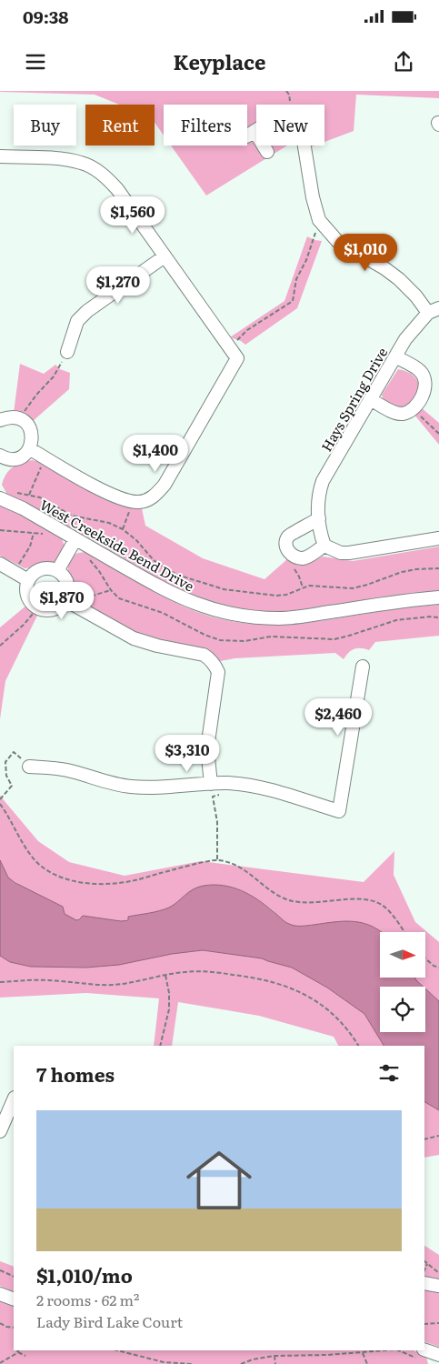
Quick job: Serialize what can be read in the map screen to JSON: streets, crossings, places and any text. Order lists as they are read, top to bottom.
{
  "streets": {
    "street": ["Hays Spring Drive", "West Creekside Bend Drive"]
  },
  "north": "right",
  "page": {
    "status": "09:38",
    "header": "Keyplace",
    "chip": [
      "Buy",
      "Rent",
      "Filters",
      "New"
    ],
    "price": [
      "$1,560",
      "$1,010",
      "$1,270",
      "$1,400",
      "$1,870",
      "$2,460",
      "$3,310"
    ],
    "heading": "7 homes",
    "list": [
      {
        "name": "$1,010/mo",
        "note": "2 rooms · 62 m² · Lady Bird Lake Court"
      }
    ]
  }
}
